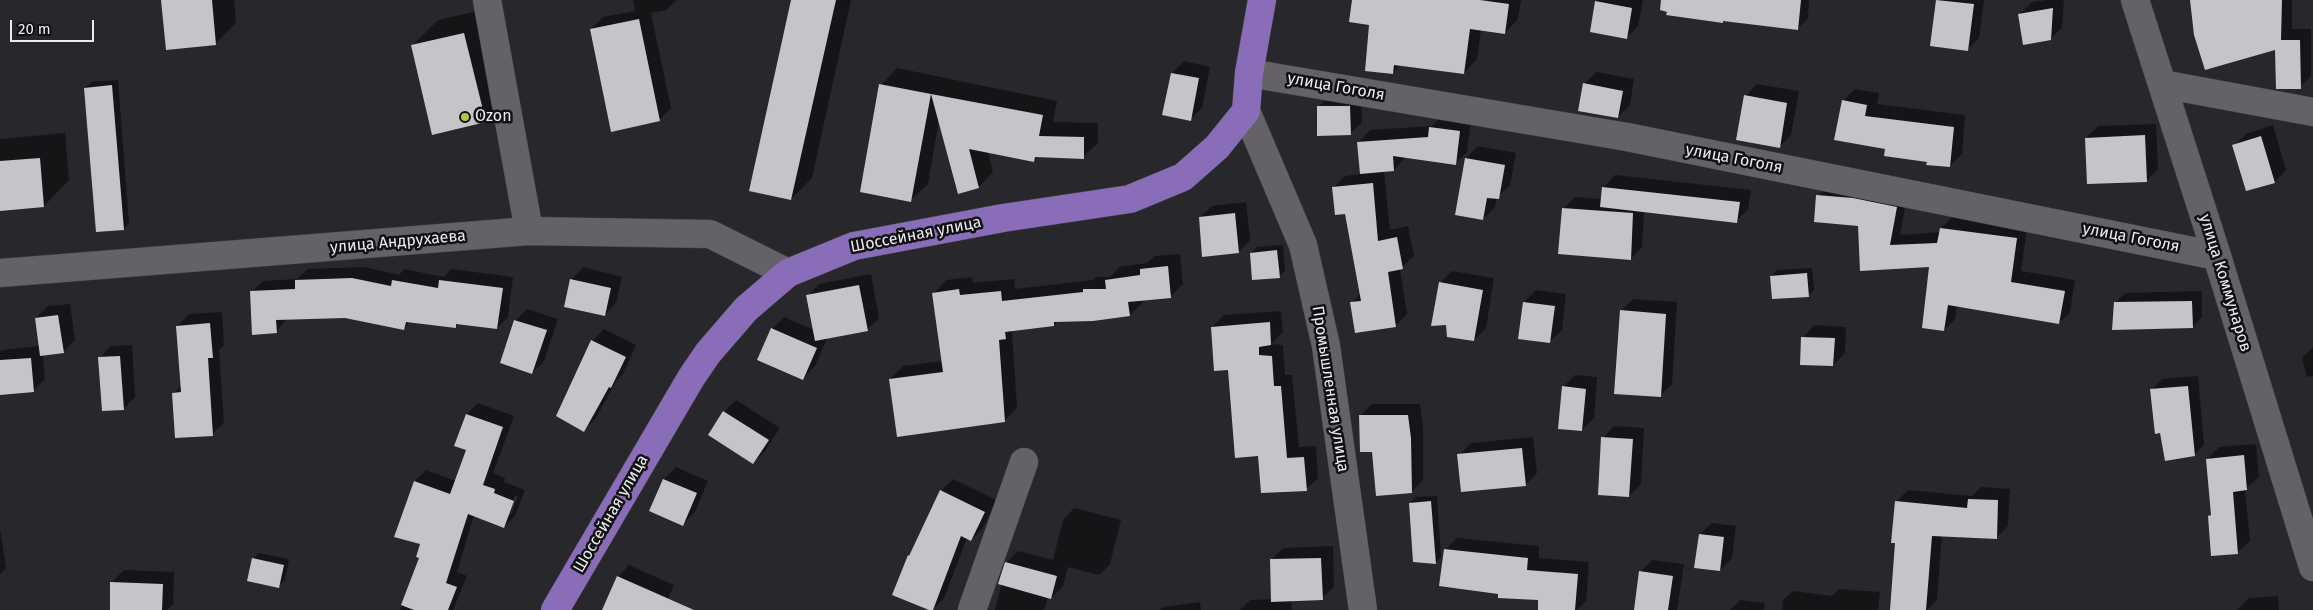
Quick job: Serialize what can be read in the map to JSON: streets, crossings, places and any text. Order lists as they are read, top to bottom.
{
  "streets": {
    "main road": ["Шоссейная улица", "Промышленная улица"],
    "street": ["улица Гоголя", "улица Андрухаева", "улица Коммунаров"]
  },
  "crossings": [
    ["улица Гоголя", "улица Коммунаров"],
    ["улица Гоголя", "Промышленная улица"],
    ["Шоссейная улица", "улица Андрухаева"],
    ["Шоссейная улица", "Промышленная улица"]
  ],
  "places": ["Ozon"],
  "scale_bar": "20 m"
}
